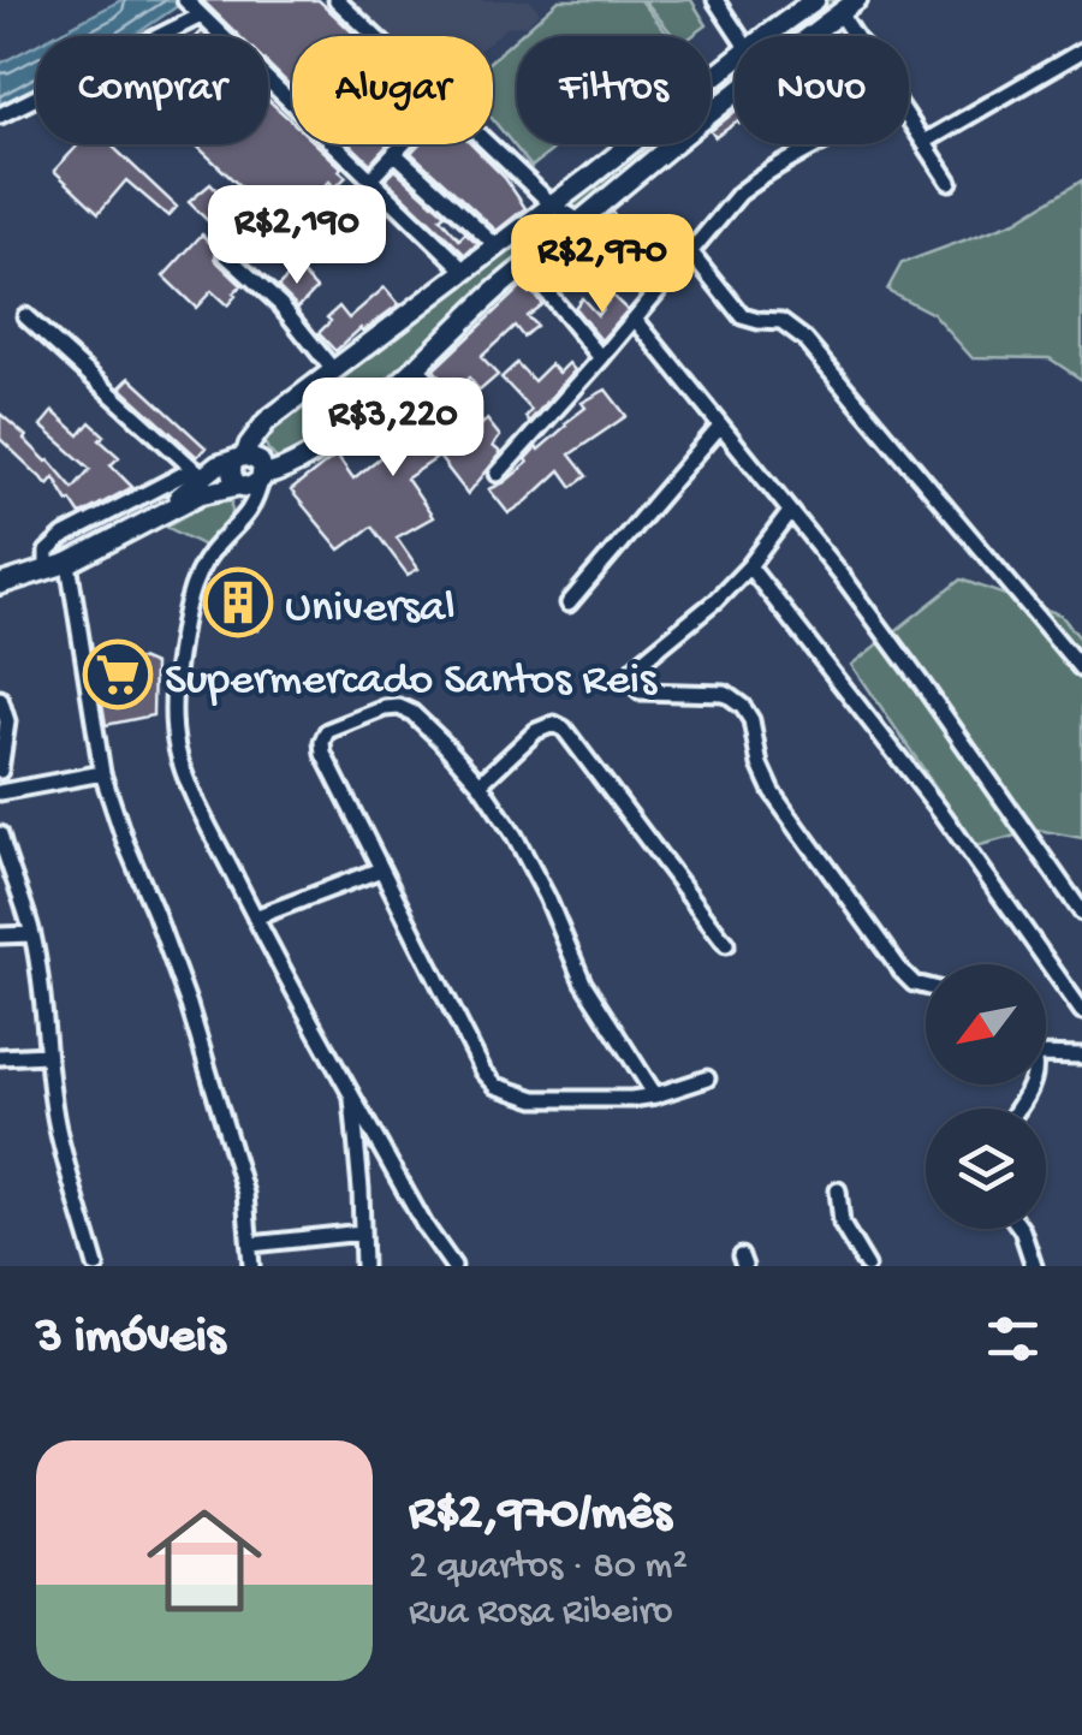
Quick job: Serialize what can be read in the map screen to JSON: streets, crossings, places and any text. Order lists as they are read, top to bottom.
{
  "places": {
    "building": ["Universal"],
    "supermarket": ["Supermercado Santos Reis"]
  },
  "north": "bottom left",
  "page": {
    "chip": [
      "Comprar",
      "Alugar",
      "Filtros",
      "Novo"
    ],
    "price": ["R$2,190", "R$2,970", "R$3,220"],
    "heading": "3 imóveis",
    "list": [
      {
        "name": "R$2,970/mês",
        "note": "2 quartos · 80 m² · Rua Rosa Ribeiro"
      }
    ]
  }
}
